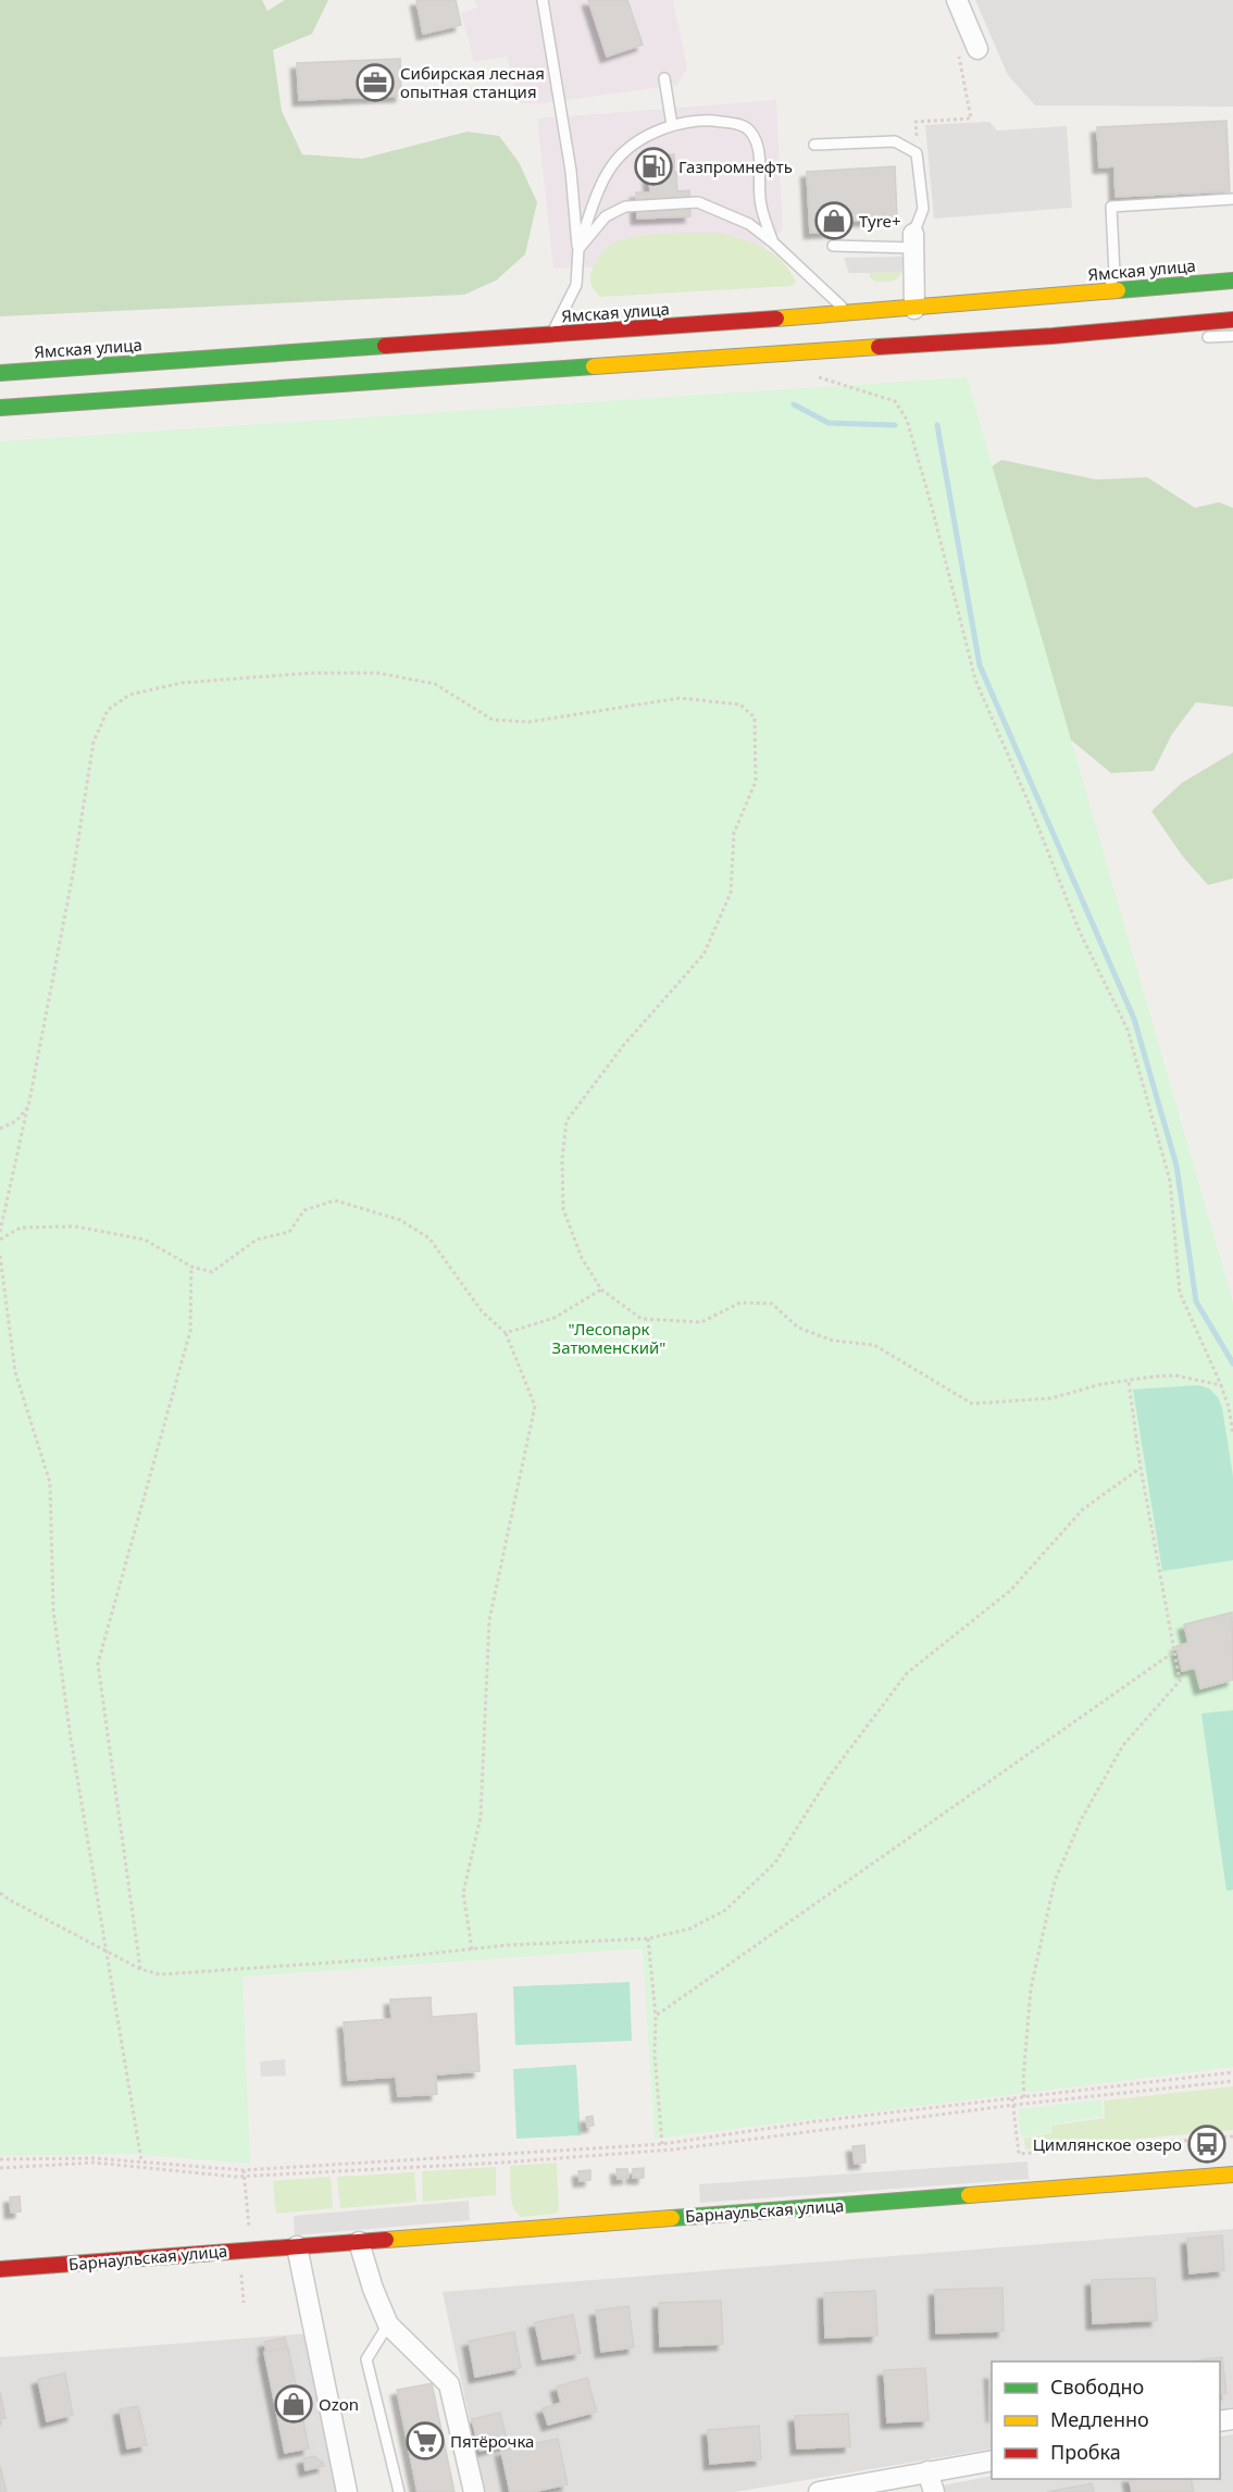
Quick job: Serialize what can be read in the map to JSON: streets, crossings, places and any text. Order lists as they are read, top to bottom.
{
  "streets": {
    "main road": ["Ямская улица", "Барнаульская улица"]
  },
  "parks": ["\"Лесопарк Затюменский\""],
  "places": {
    "office": ["Сибирская лесная опытная станция"],
    "fuel station": ["Газпромнефть"],
    "shop": ["Tyre+", "Ozon"],
    "bus stop": ["Цимлянское озеро"],
    "supermarket": ["Пятёрочка"]
  },
  "legend": ["Свободно", "Медленно", "Пробка"]
}
